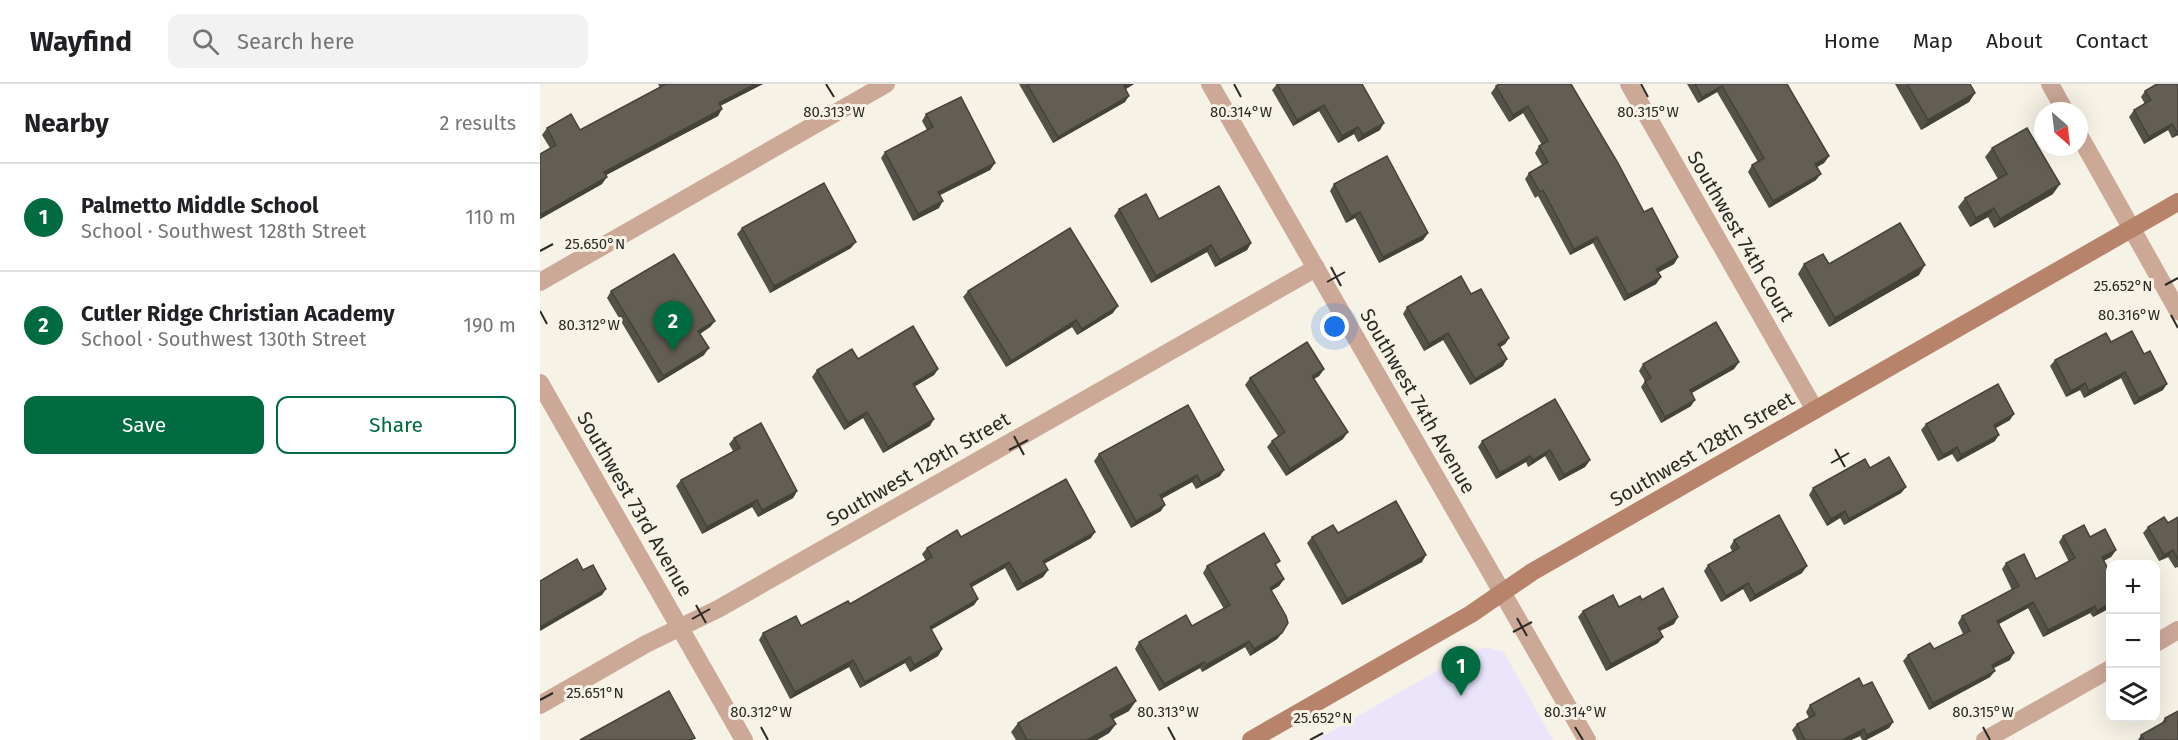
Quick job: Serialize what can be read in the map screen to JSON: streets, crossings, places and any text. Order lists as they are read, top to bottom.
{
  "streets": {
    "street": [
      "Southwest 74th Court",
      "Southwest 74th Avenue",
      "Southwest 128th Street",
      "Southwest 129th Street",
      "Southwest 73rd Avenue"
    ]
  },
  "crossings": [
    ["Southwest 74th Court", "Southwest 128th Street"],
    ["Southwest 74th Avenue", "Southwest 128th Street"],
    ["Southwest 74th Avenue", "Southwest 129th Street"],
    ["Southwest 129th Street", "Southwest 73rd Avenue"]
  ],
  "north": "bottom right",
  "page": {
    "header": "Wayfind",
    "search": "Search here",
    "nav": [
      "Home",
      "Map",
      "About",
      "Contact"
    ],
    "heading": ["Nearby", "2 results"],
    "list": [
      {
        "mark": "1",
        "name": "Palmetto Middle School",
        "note": "School · Southwest 128th Street",
        "value": "110 m"
      },
      {
        "mark": "2",
        "name": "Cutler Ridge Christian Academy",
        "note": "School · Southwest 130th Street",
        "value": "190 m"
      }
    ],
    "pins": ["2", "1"],
    "buttons": ["Save", "Share"],
    "map_buttons": ["+", "−"]
  },
  "coordinates": [
    "80.313°W",
    "80.314°W",
    "80.315°W",
    "25.650°N",
    "25.652°N",
    "80.316°W",
    "80.312°W",
    "25.651°N"
  ]
}
